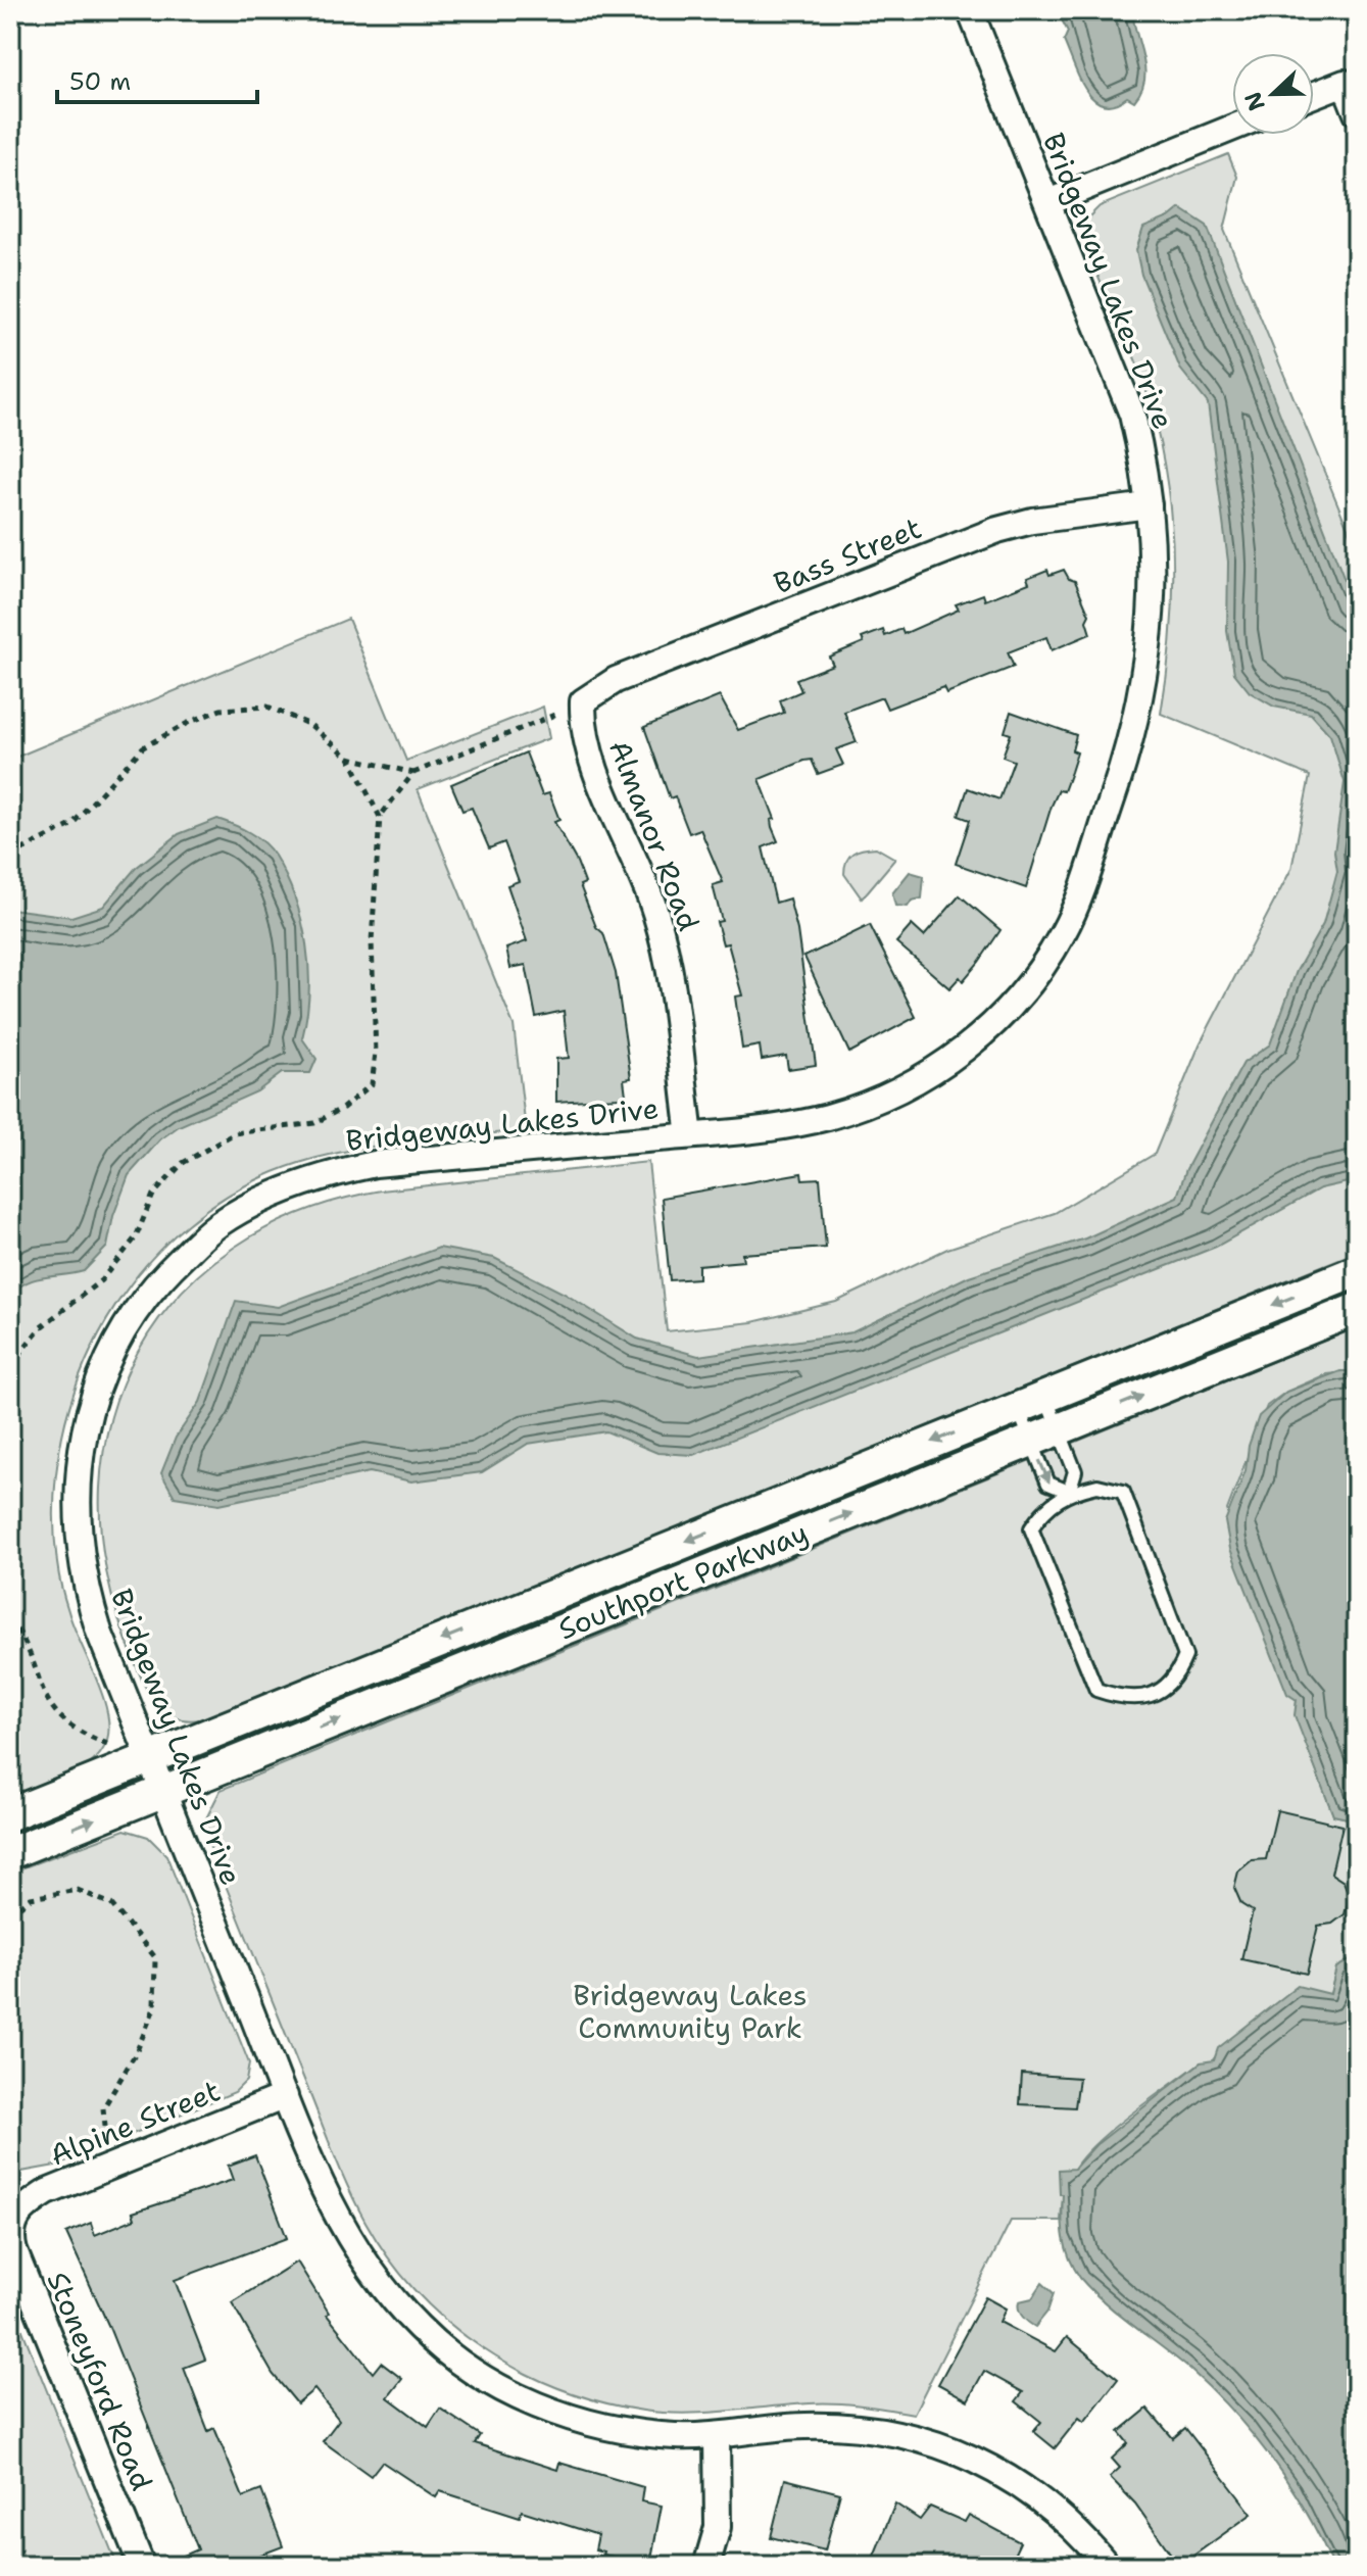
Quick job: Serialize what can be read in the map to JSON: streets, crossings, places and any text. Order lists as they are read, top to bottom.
{
  "streets": {
    "street": [
      "Bridgeway Lakes Drive",
      "Bass Street",
      "Almanor Road",
      "Southport Parkway",
      "Alpine Street",
      "Stoneyford Road"
    ]
  },
  "crossings": [
    ["Bridgeway Lakes Drive", "Bass Street"],
    ["Bridgeway Lakes Drive", "Almanor Road"],
    ["Bridgeway Lakes Drive", "Southport Parkway"],
    ["Bridgeway Lakes Drive", "Alpine Street"],
    ["Bass Street", "Almanor Road"],
    ["Alpine Street", "Stoneyford Road"]
  ],
  "parks": ["Bridgeway Lakes Community Park"],
  "scale_bar": "50 m",
  "north": "left"
}
